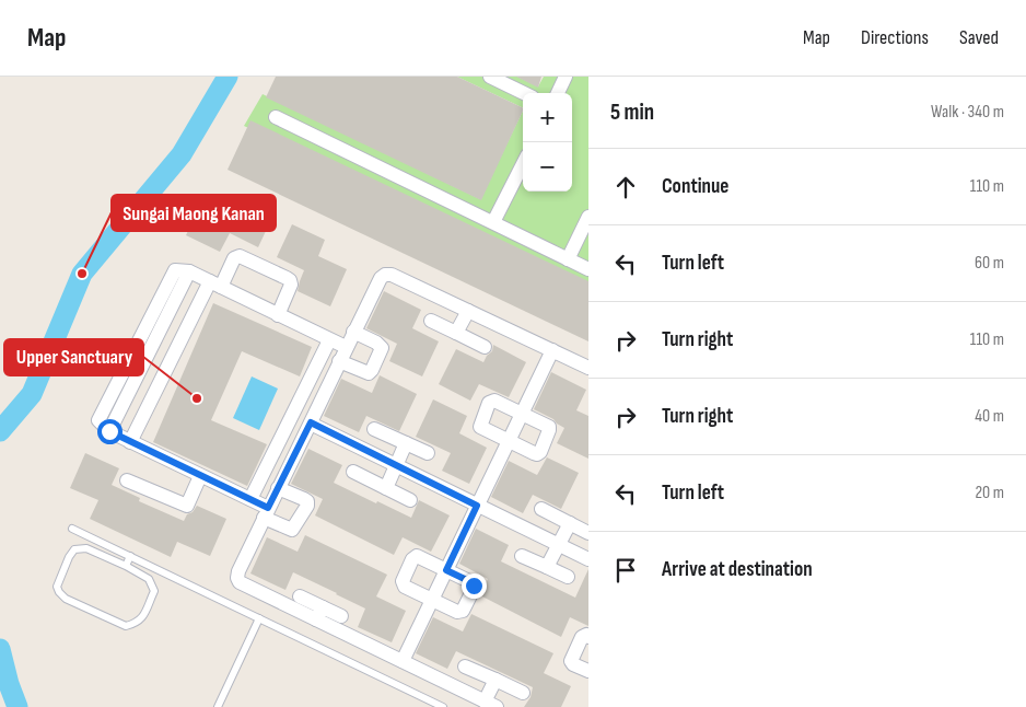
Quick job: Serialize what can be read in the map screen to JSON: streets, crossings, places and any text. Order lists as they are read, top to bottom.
{
  "places": ["Sungai Maong Kanan", "Upper Sanctuary"],
  "page": {
    "header": "Map",
    "nav": ["Map", "Directions", "Saved"],
    "heading": ["5 min", "Walk · 340 m"],
    "map_buttons": ["+", "−"],
    "list": [
      ["Continue", "110 m"],
      ["Turn left", "60 m"],
      ["Turn right", "110 m"],
      ["Turn right", "40 m"],
      ["Turn left", "20 m"],
      "Arrive at destination"
    ]
  }
}
